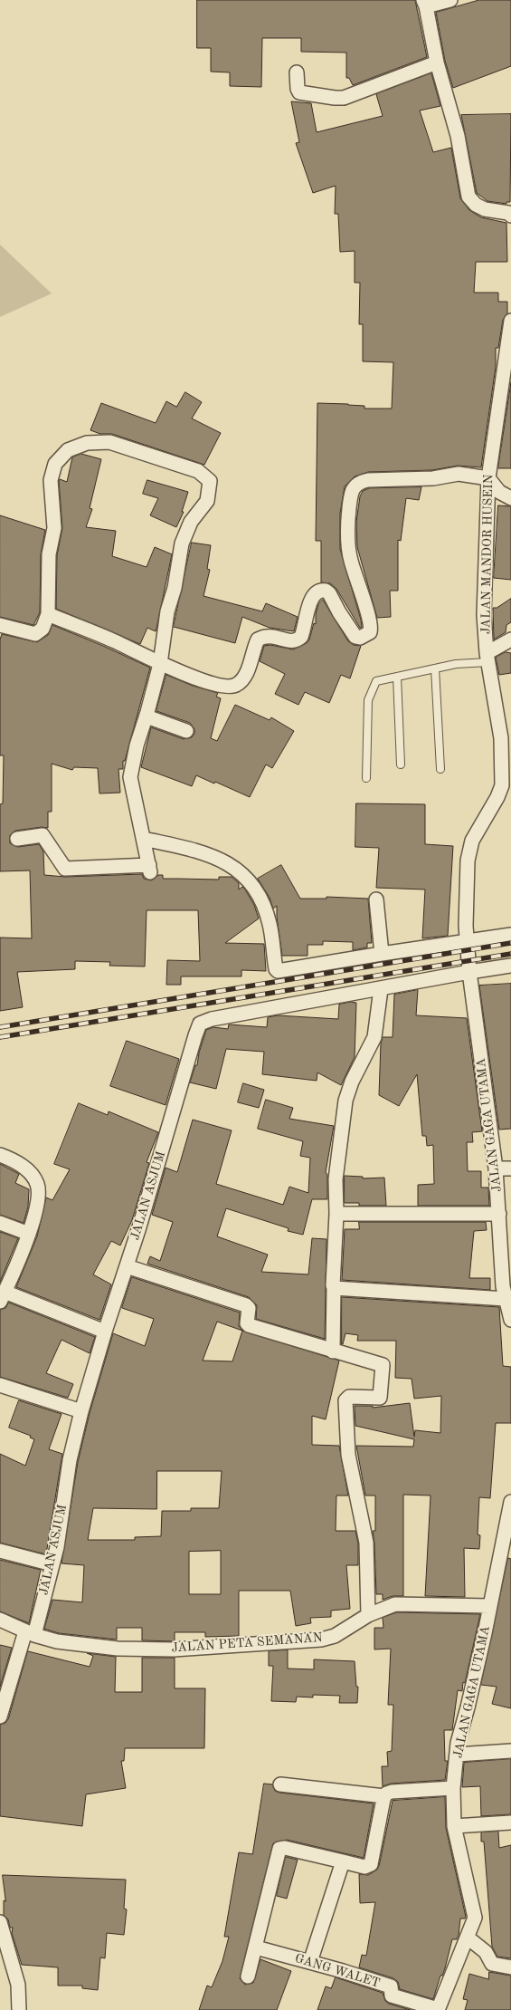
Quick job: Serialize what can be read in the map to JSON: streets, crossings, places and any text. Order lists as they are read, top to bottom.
{
  "streets": {
    "street": [
      "JALAN MANDOR HUSEIN",
      "JALAN GAGA UTAMA",
      "JALAN ASJUM",
      "JALAN PETA SEMANAN",
      "GANG WALET"
    ]
  },
  "crossings": [
    ["JALAN MANDOR HUSEIN", "JALAN GAGA UTAMA"],
    ["JALAN MANDOR HUSEIN", "JALAN ASJUM"],
    ["JALAN GAGA UTAMA", "JALAN ASJUM"],
    ["JALAN GAGA UTAMA", "JALAN PETA SEMANAN"],
    ["JALAN GAGA UTAMA", "GANG WALET"],
    ["JALAN ASJUM", "JALAN PETA SEMANAN"]
  ]
}
